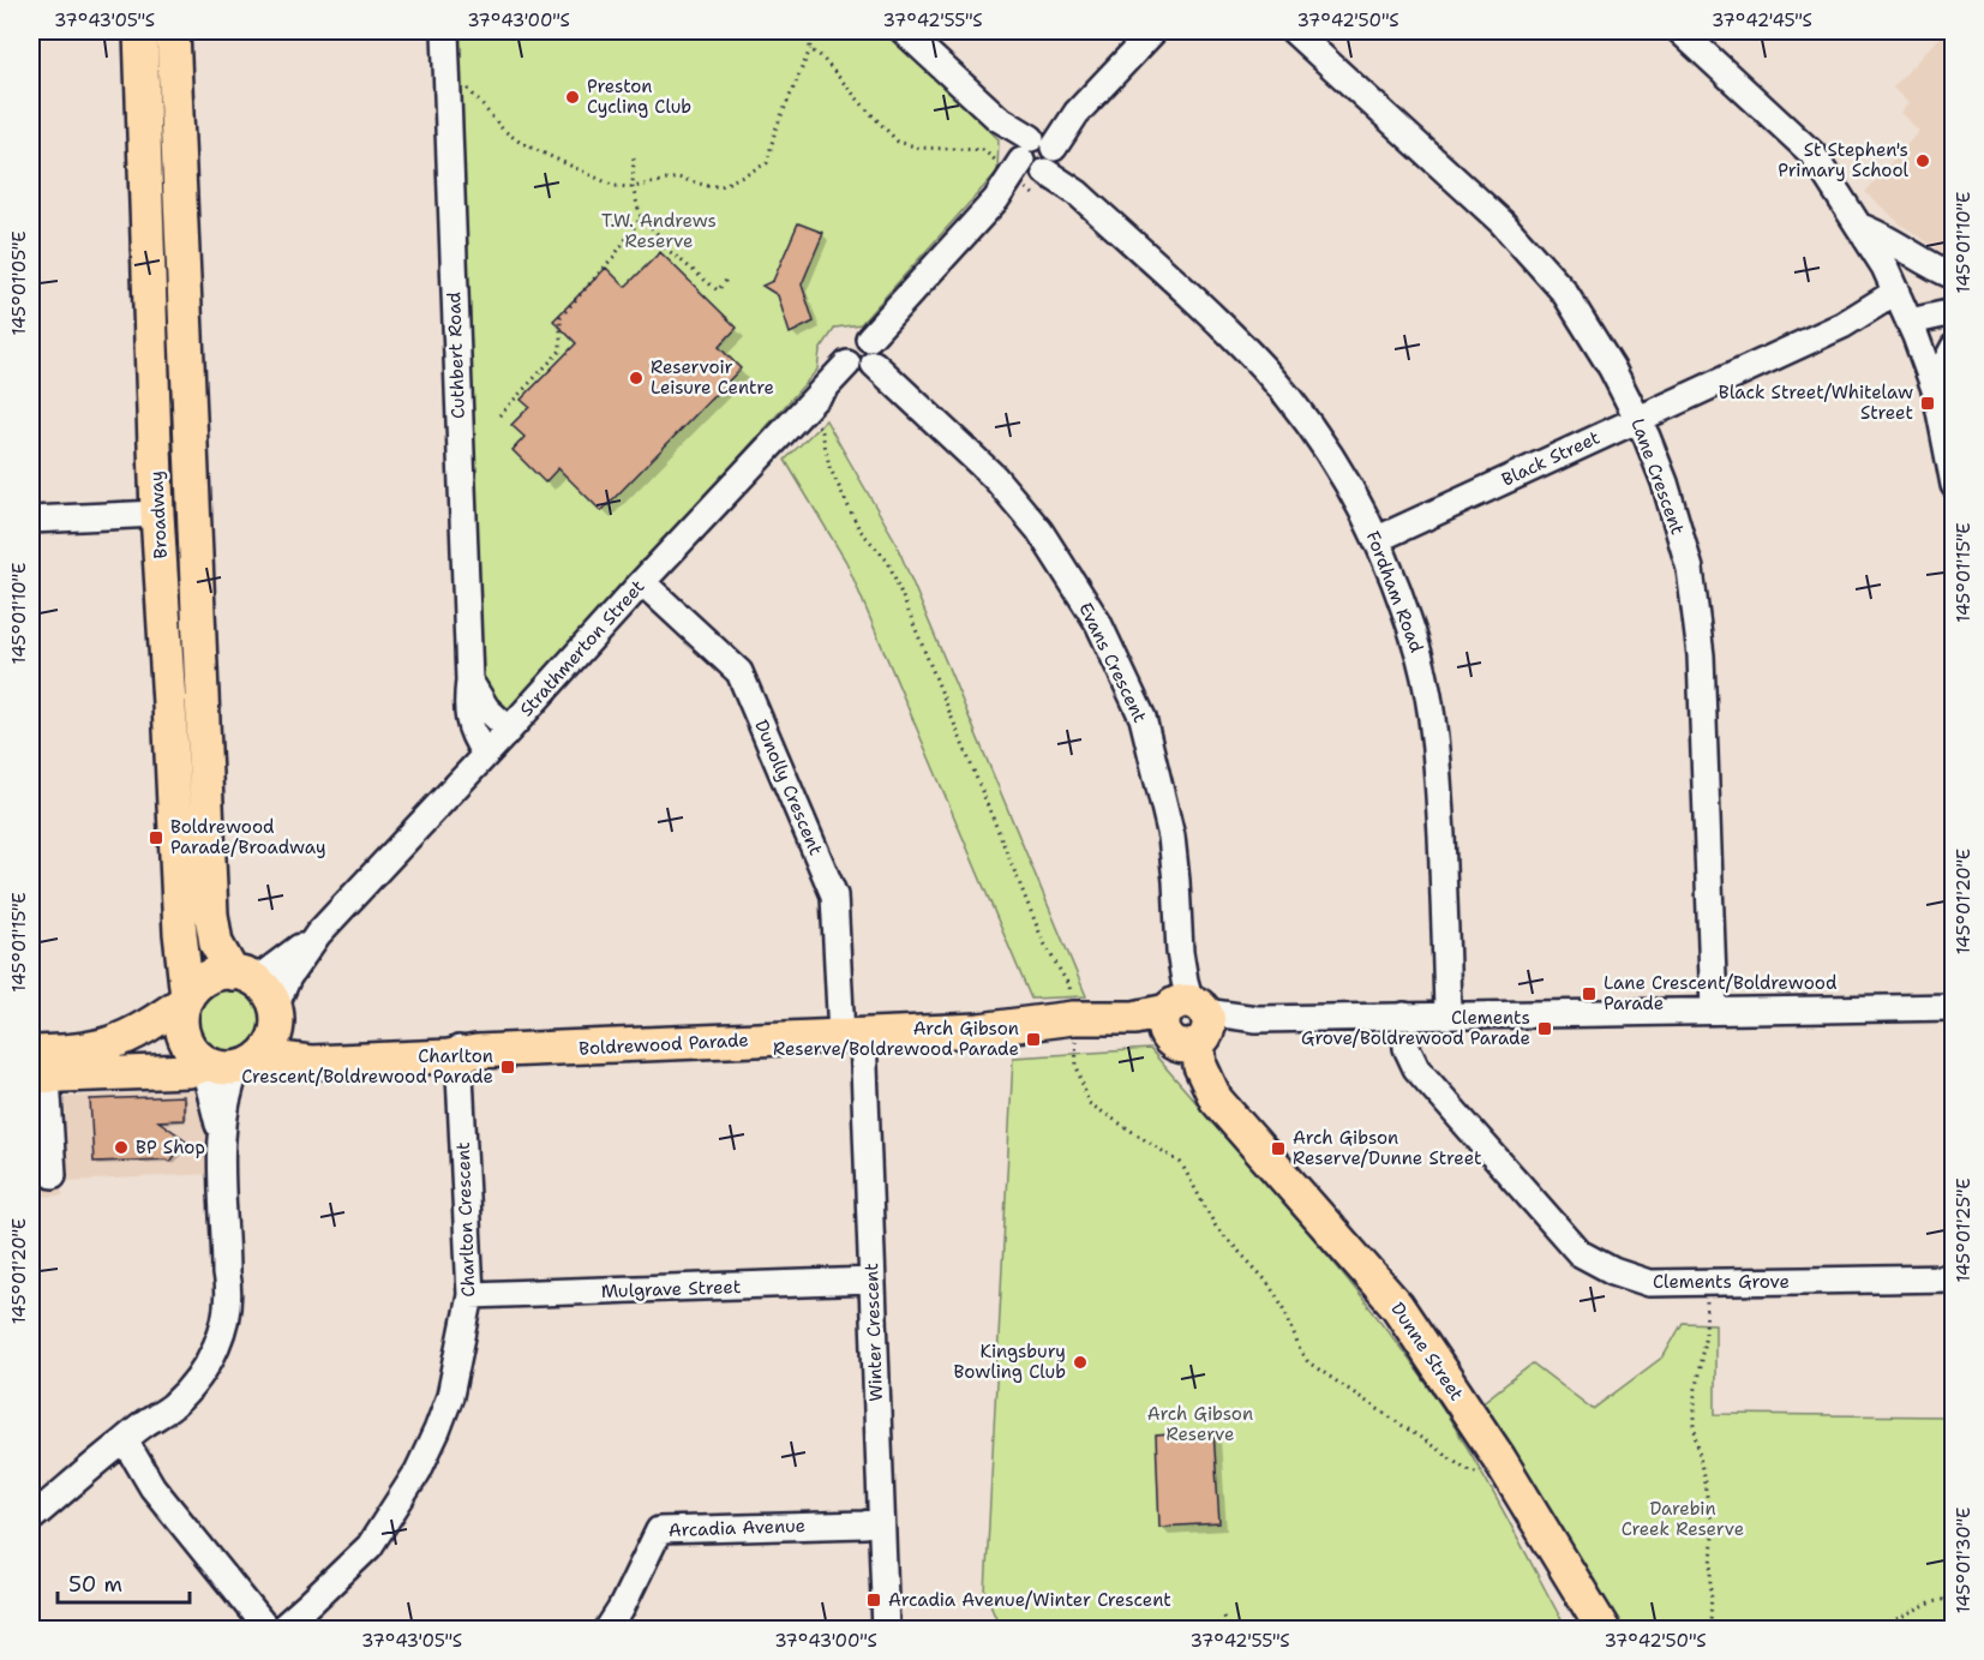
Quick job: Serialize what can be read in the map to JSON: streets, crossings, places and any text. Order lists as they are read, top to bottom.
{
  "streets": {
    "main road": ["Broadway", "Boldrewood Parade", "Dunne Street"],
    "street": [
      "Cuthbert Road",
      "Black Street",
      "Lane Crescent",
      "Fordham Road",
      "Strathmerton Street",
      "Evans Crescent",
      "Dunolly Crescent",
      "Charlton Crescent",
      "Clements Grove",
      "Mulgrave Street",
      "Winter Crescent",
      "Arcadia Avenue"
    ]
  },
  "crossings": [
    ["Cuthbert Road", "Strathmerton Street"],
    ["Black Street", "Lane Crescent"],
    ["Black Street", "Fordham Road"],
    ["Lane Crescent", "Boldrewood Parade"],
    ["Broadway", "Strathmerton Street"],
    ["Broadway", "Boldrewood Parade"],
    ["Fordham Road", "Boldrewood Parade"],
    ["Strathmerton Street", "Evans Crescent"],
    ["Strathmerton Street", "Dunolly Crescent"],
    ["Strathmerton Street", "Boldrewood Parade"],
    ["Evans Crescent", "Boldrewood Parade"],
    ["Evans Crescent", "Dunne Street"],
    ["Dunolly Crescent", "Boldrewood Parade"],
    ["Dunolly Crescent", "Winter Crescent"],
    ["Boldrewood Parade", "Charlton Crescent"],
    ["Boldrewood Parade", "Clements Grove"],
    ["Boldrewood Parade", "Winter Crescent"],
    ["Boldrewood Parade", "Dunne Street"],
    ["Charlton Crescent", "Mulgrave Street"],
    ["Mulgrave Street", "Winter Crescent"],
    ["Winter Crescent", "Arcadia Avenue"]
  ],
  "parks": ["T.W. Andrews Reserve", "Arch Gibson Reserve", "Darebin Creek Reserve"],
  "places": {
    "other": [
      "Preston Cycling Club",
      "St Stephen's Primary School",
      "Reservoir Leisure Centre",
      "BP Shop",
      "Kingsbury Bowling Club"
    ],
    "transit": [
      "Black Street/Whitelaw Street",
      "Boldrewood Parade/Broadway",
      "Lane Crescent/Boldrewood Parade",
      "Clements Grove/Boldrewood Parade",
      "Arch Gibson Reserve/Boldrewood Parade",
      "Charlton Crescent/Boldrewood Parade",
      "Arch Gibson Reserve/Dunne Street",
      "Arcadia Avenue/Winter Crescent"
    ]
  },
  "scale_bar": "50 m",
  "coordinates": [
    "37°43'05\"S",
    "37°43'00\"S",
    "37°42'55\"S",
    "37°42'50\"S",
    "37°42'45\"S",
    "145°01'10\"E",
    "145°01'05\"E",
    "145°01'15\"E",
    "145°01'20\"E",
    "145°01'25\"E",
    "145°01'30\"E"
  ]
}
